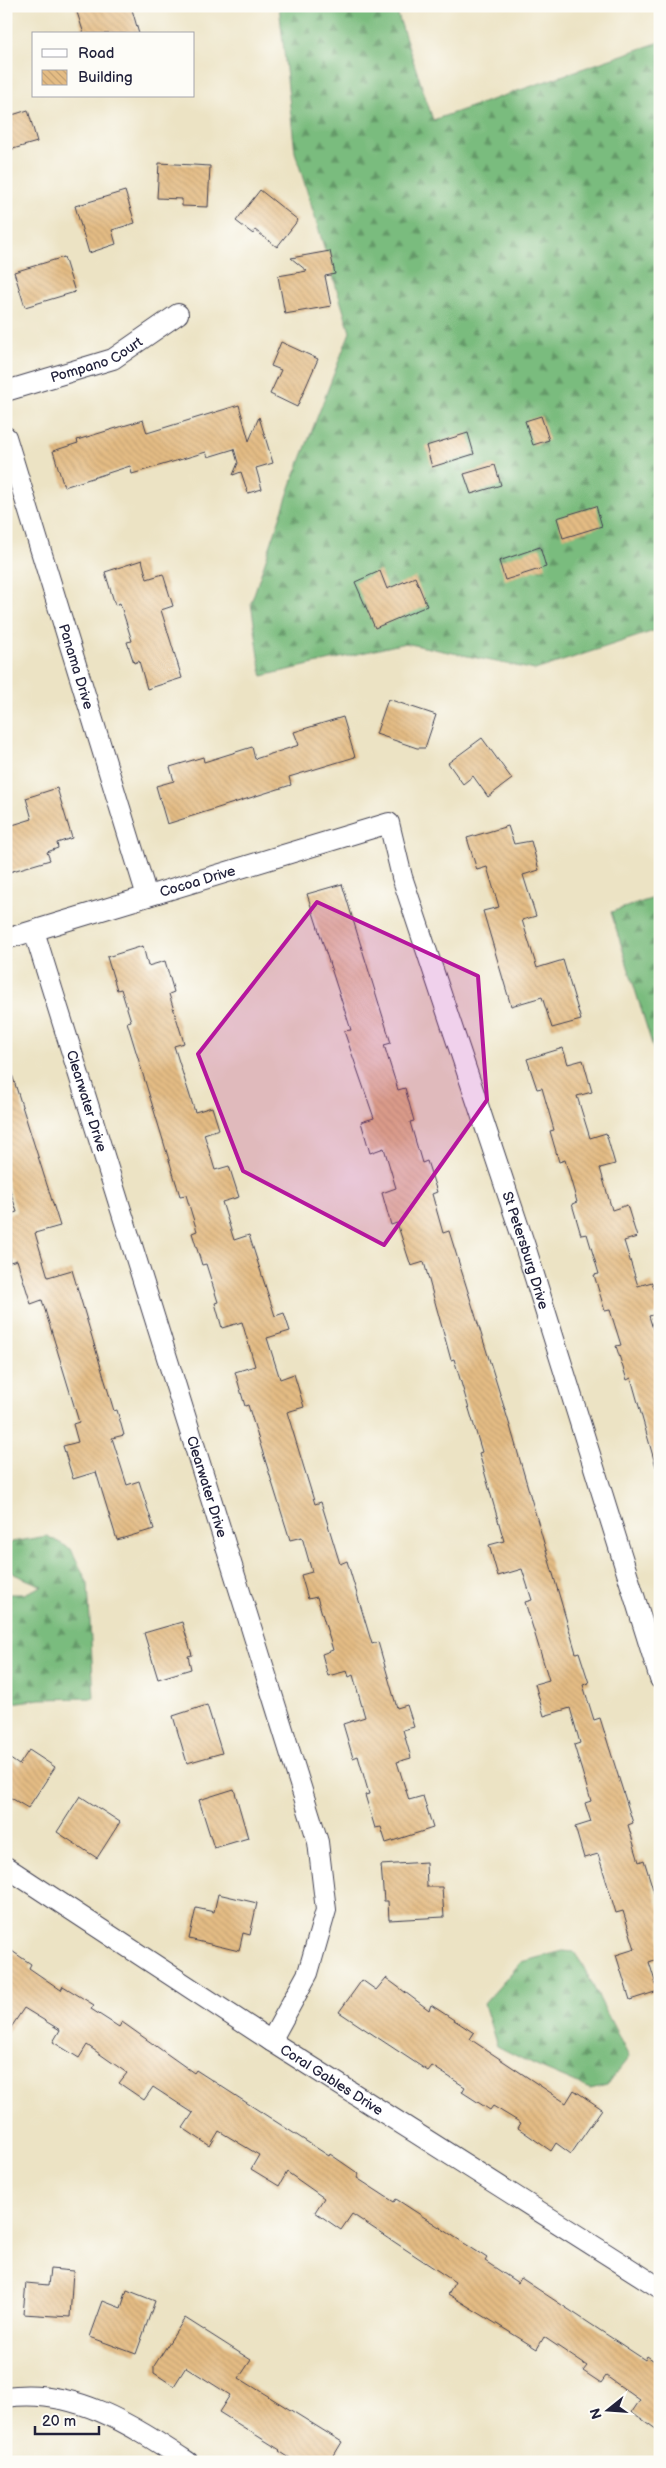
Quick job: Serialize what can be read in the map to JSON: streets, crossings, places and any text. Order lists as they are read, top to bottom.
{
  "streets": {
    "street": [
      "Pompano Court",
      "Panama Drive",
      "Cocoa Drive",
      "Clearwater Drive",
      "St Petersburg Drive",
      "Coral Gables Drive"
    ]
  },
  "crossings": [
    ["Panama Drive", "Cocoa Drive"],
    ["Cocoa Drive", "Clearwater Drive"],
    ["Cocoa Drive", "St Petersburg Drive"],
    ["Clearwater Drive", "Coral Gables Drive"]
  ],
  "legend": ["Road", "Building"],
  "scale_bar": "20 m",
  "north": "left"
}
